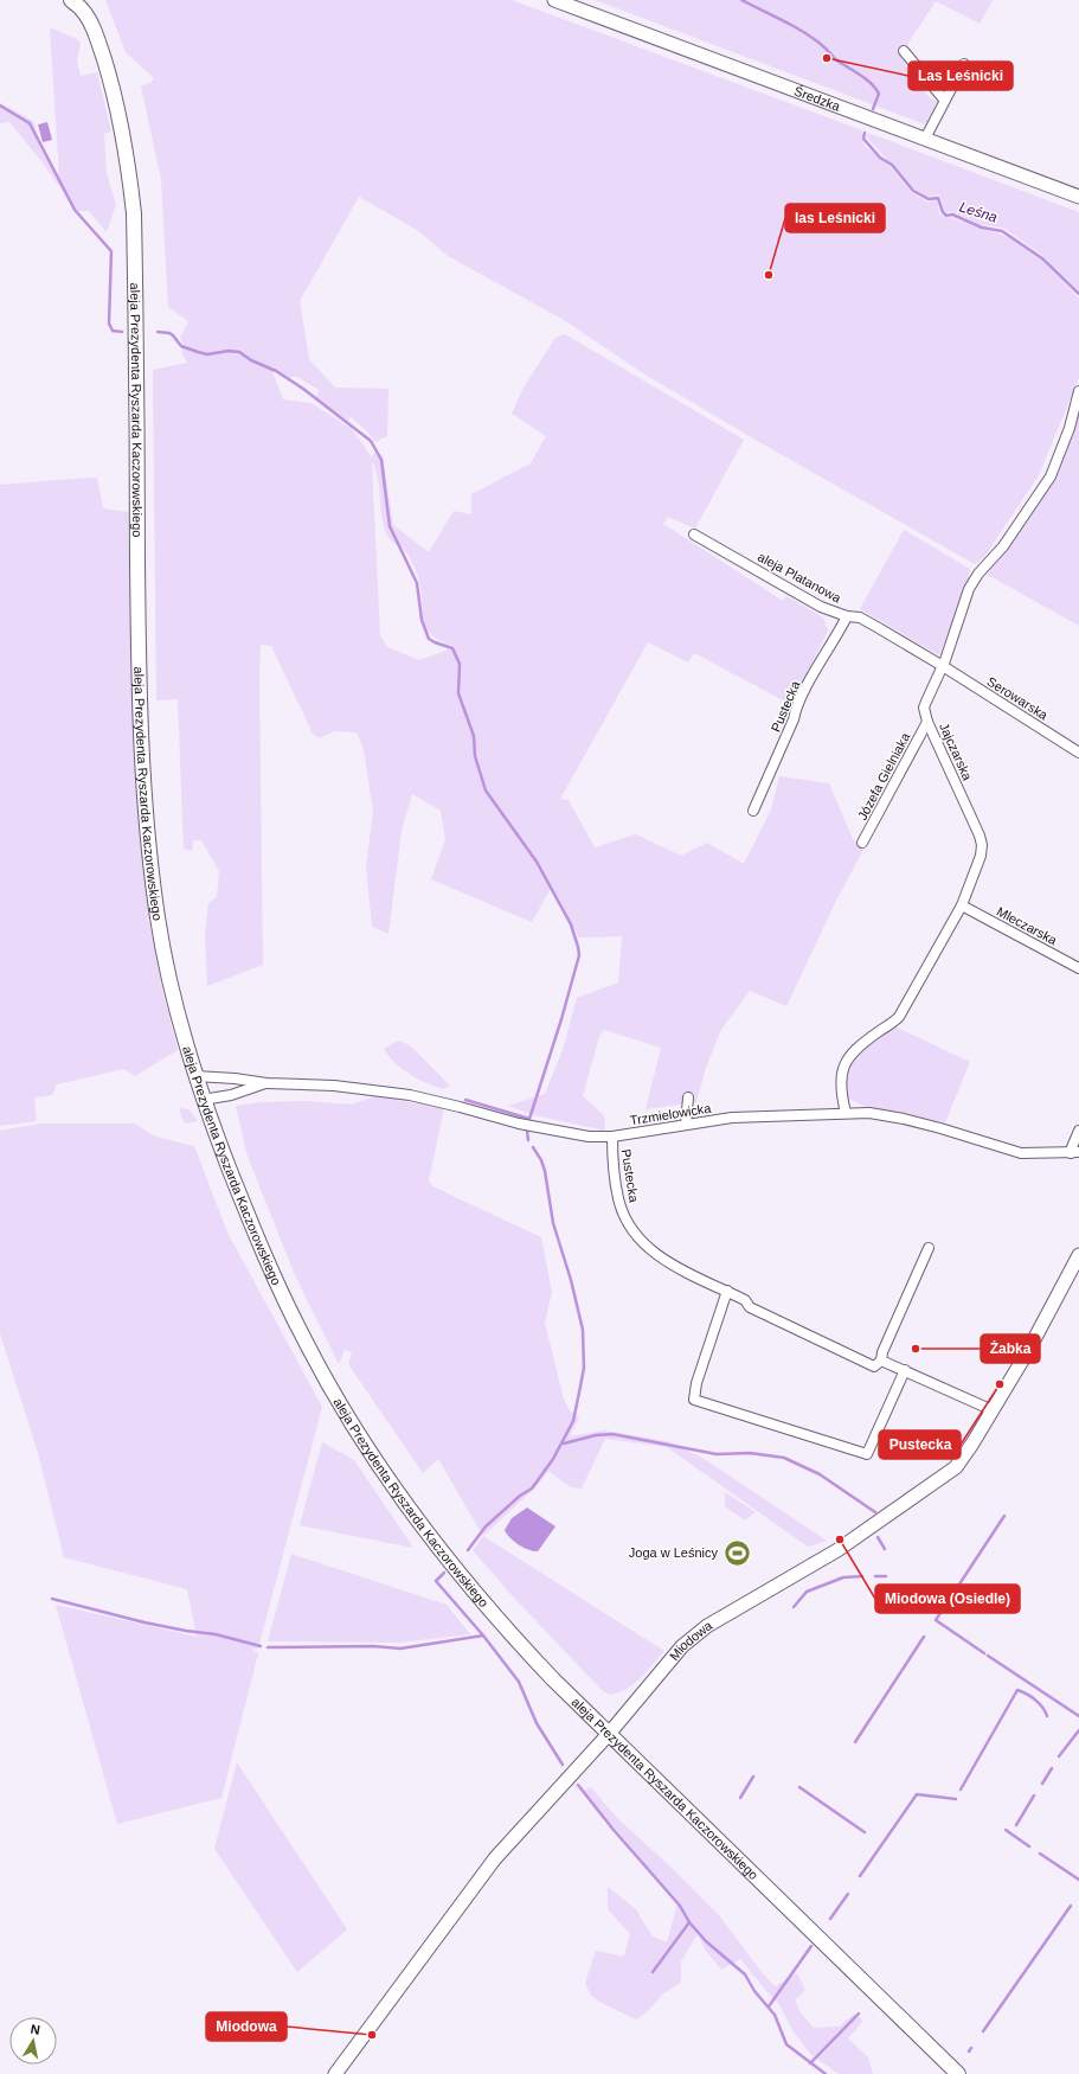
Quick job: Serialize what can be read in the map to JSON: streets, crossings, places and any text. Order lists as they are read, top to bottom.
{
  "streets": {
    "main road": ["aleja Prezydenta Ryszarda Kaczorowskiego"],
    "street": [
      "Średzka",
      "aleja Platanowa",
      "Serowarska",
      "Pustecka",
      "Jajczarska",
      "Józefa Gielniaka",
      "Mleczarska",
      "Trzmielowicka",
      "Miodowa"
    ]
  },
  "crossings": [
    ["aleja Prezydenta Ryszarda Kaczorowskiego", "Trzmielowicka"],
    ["aleja Prezydenta Ryszarda Kaczorowskiego", "Miodowa"],
    ["aleja Platanowa", "Serowarska"],
    ["aleja Platanowa", "Pustecka"],
    ["aleja Platanowa", "Jajczarska"],
    ["Serowarska", "Jajczarska"],
    ["Pustecka", "Trzmielowicka"],
    ["Pustecka", "Miodowa"],
    ["Jajczarska", "Józefa Gielniaka"],
    ["Jajczarska", "Mleczarska"],
    ["Jajczarska", "Trzmielowicka"]
  ],
  "water": ["Leśna"],
  "places": {
    "other": [
      "Las Leśnicki",
      "las Leśnicki",
      "Żabka",
      "Pustecka",
      "Miodowa (Osiedle)",
      "Miodowa"
    ],
    "sports": ["Joga w Leśnicy"]
  },
  "north": "top"
}
